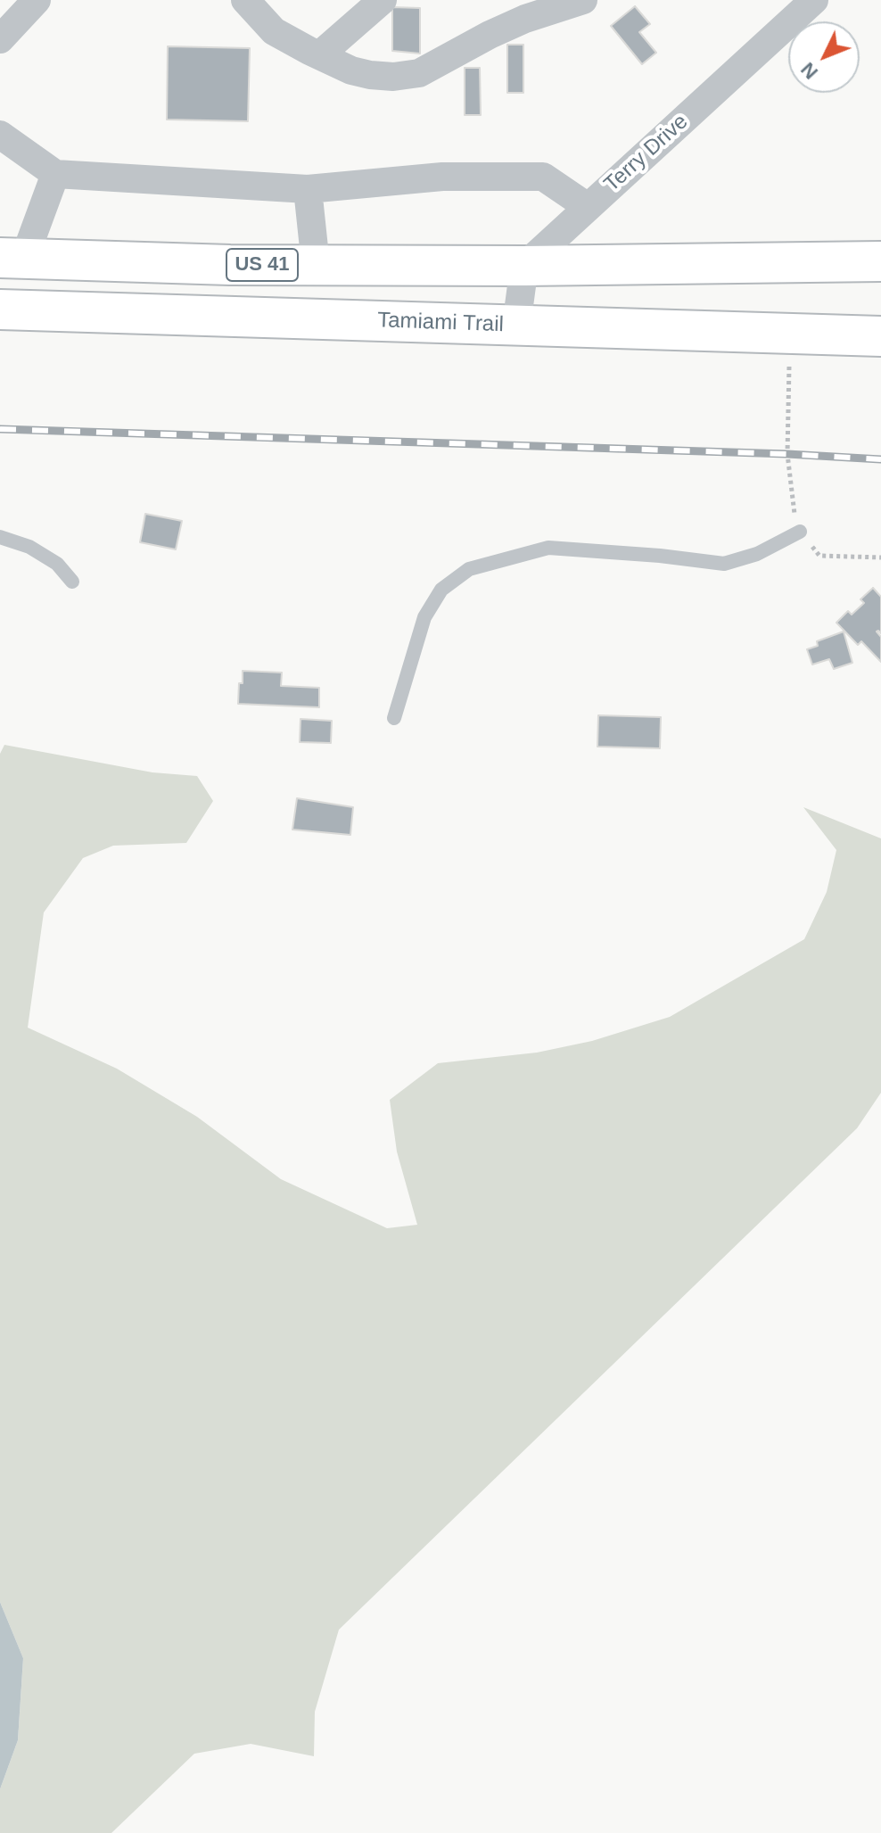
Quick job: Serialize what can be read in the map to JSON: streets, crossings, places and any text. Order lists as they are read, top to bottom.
{
  "streets": {
    "main road": ["US 41", "Tamiami Trail"],
    "street": ["Terry Drive"]
  },
  "crossings": [
    ["Terry Drive", "US 41"]
  ],
  "north": "bottom left"
}
